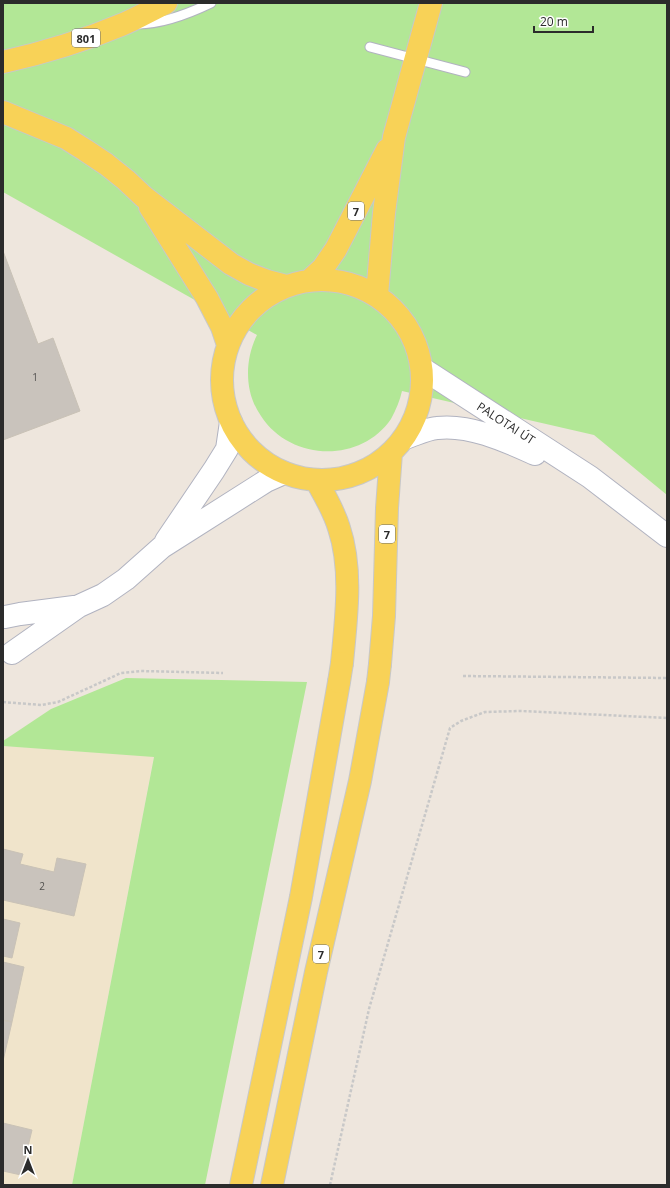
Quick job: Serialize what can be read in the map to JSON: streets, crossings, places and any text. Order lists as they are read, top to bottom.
{
  "streets": {
    "main road": ["801", "7"],
    "street": ["PALOTAI ÚT"]
  },
  "crossings": [
    ["7", "PALOTAI ÚT"]
  ],
  "house_numbers": ["1", "2"],
  "scale_bar": "20 m",
  "north": "top"
}
